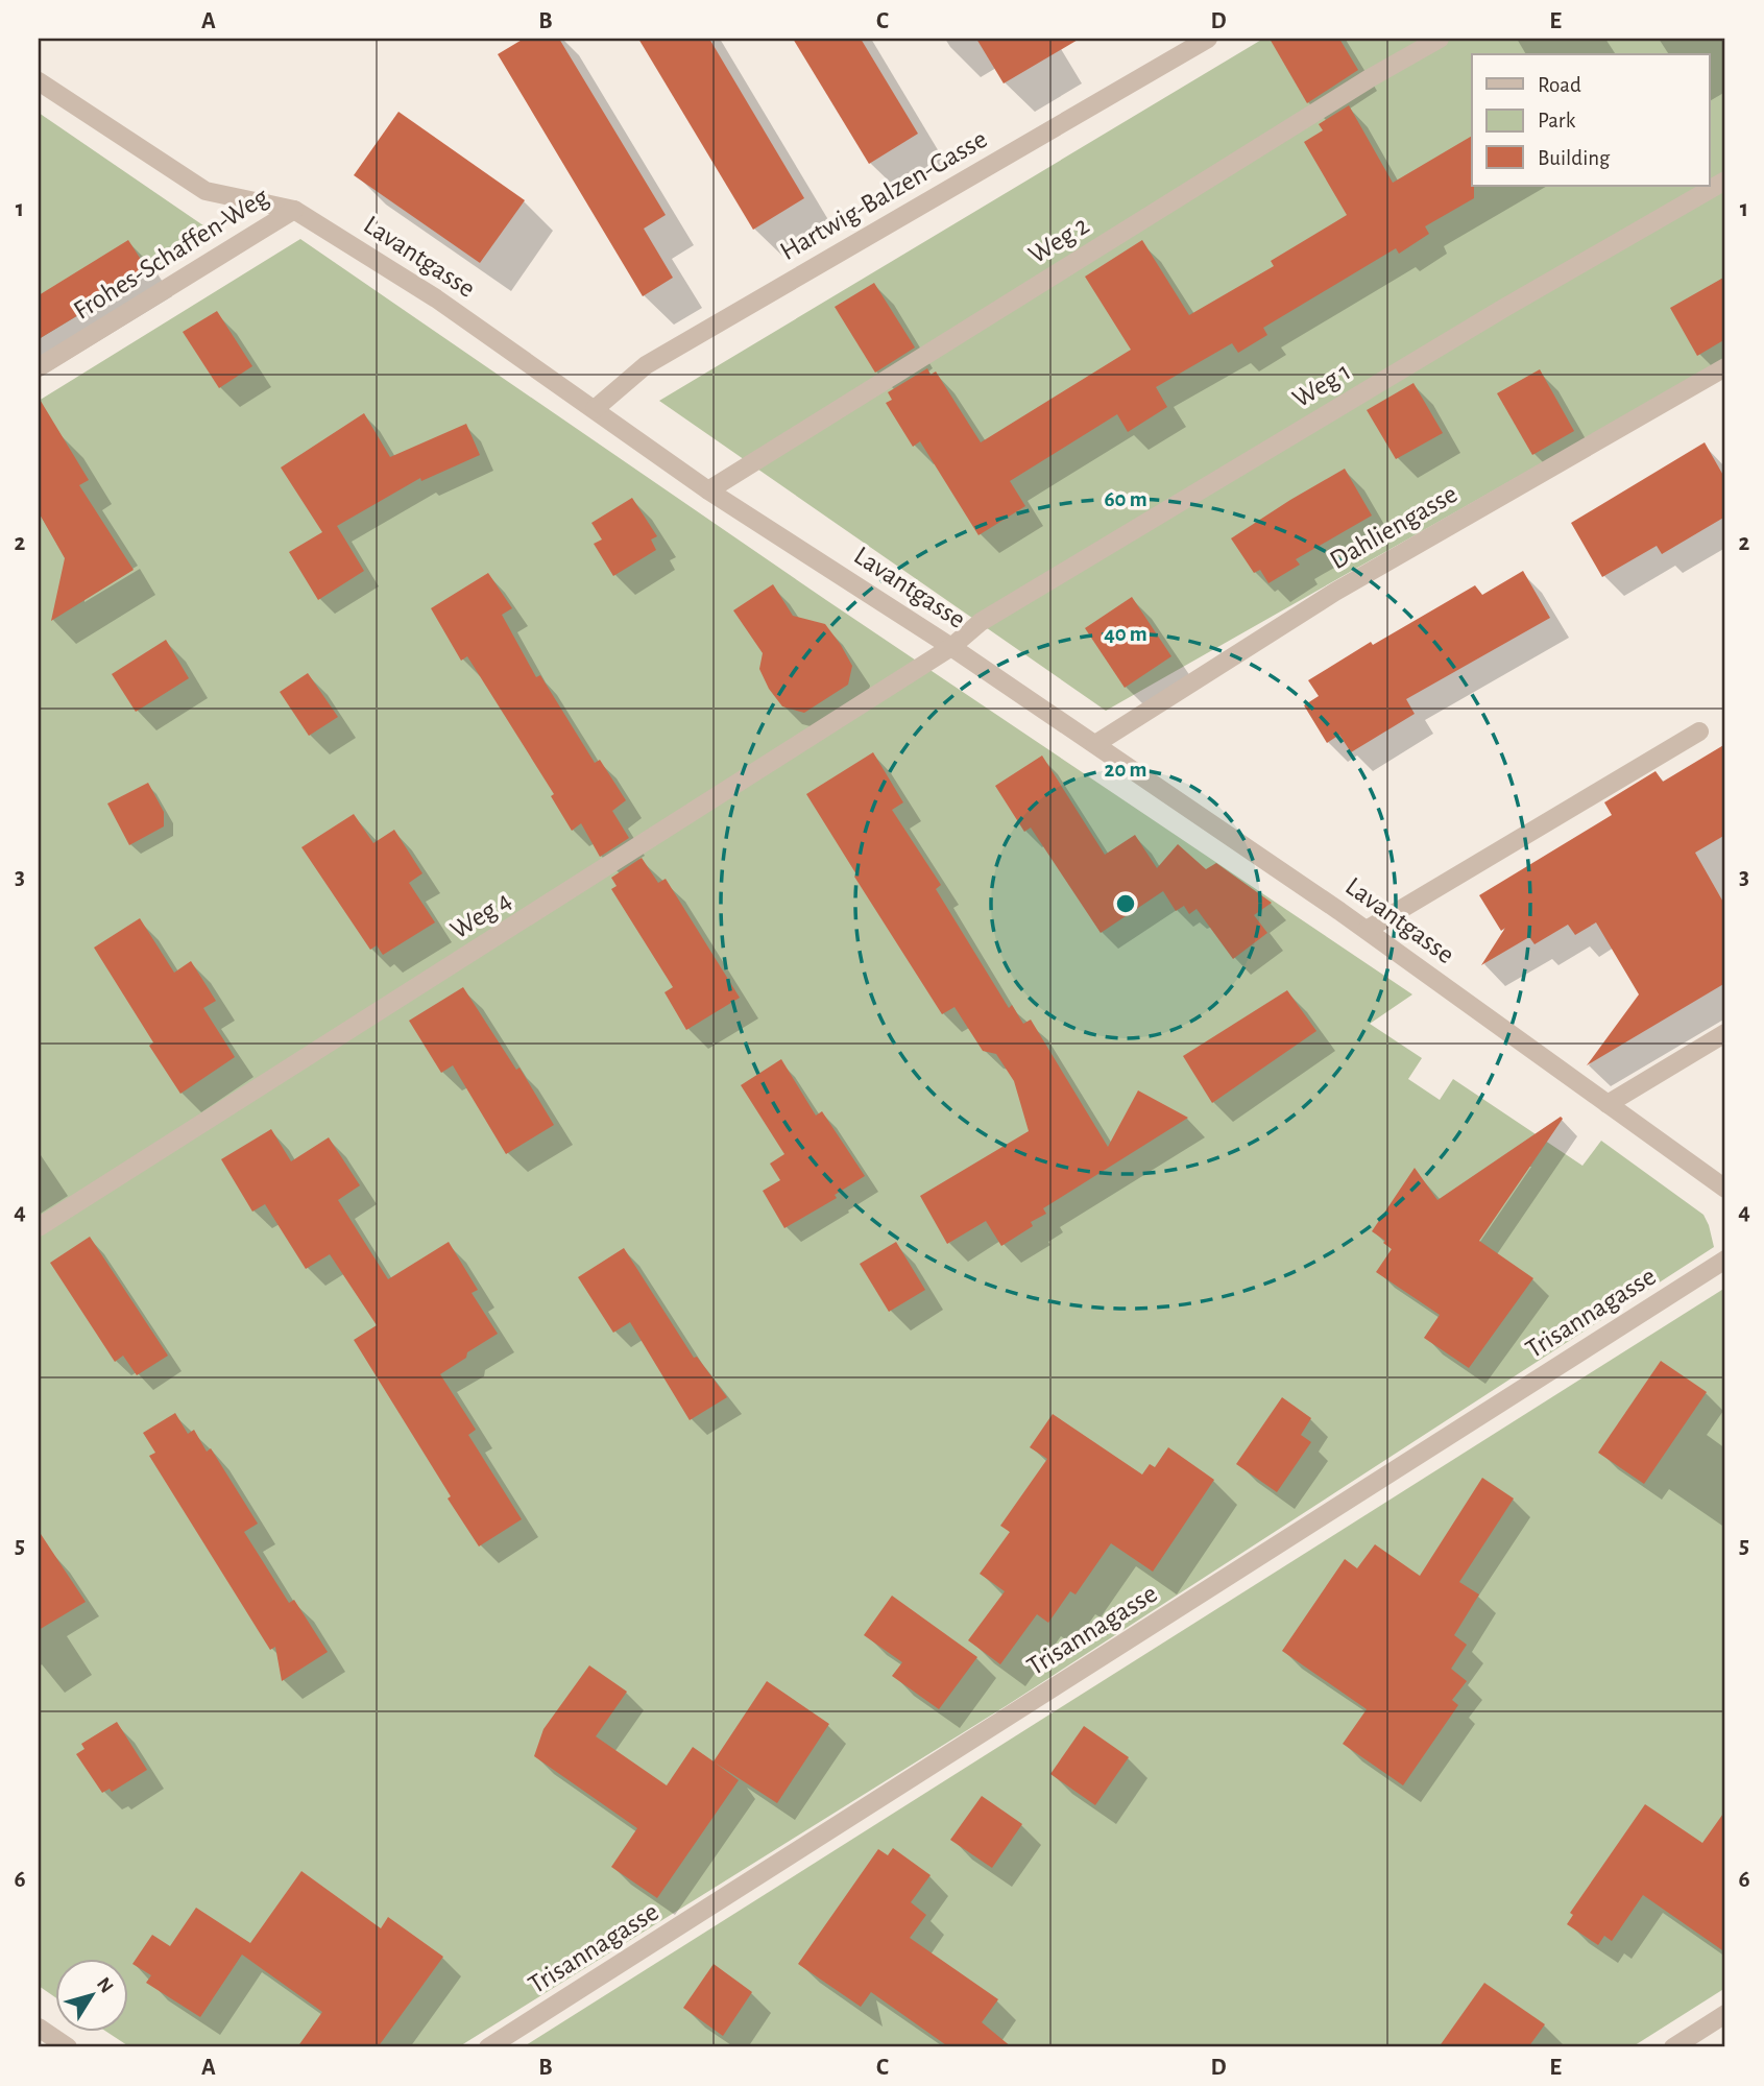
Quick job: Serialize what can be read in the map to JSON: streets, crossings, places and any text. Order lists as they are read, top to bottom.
{
  "streets": {
    "street": [
      "Hartwig-Balzen-Gasse",
      "Weg 2",
      "Frohes-Schaffen-Weg",
      "Lavantgasse",
      "Weg 1",
      "Dahliengasse",
      "Weg 4",
      "Trisannagasse"
    ]
  },
  "crossings": [
    ["Hartwig-Balzen-Gasse", "Lavantgasse"],
    ["Weg 2", "Lavantgasse"],
    ["Frohes-Schaffen-Weg", "Lavantgasse"],
    ["Lavantgasse", "Weg 1"],
    ["Lavantgasse", "Dahliengasse"],
    ["Lavantgasse", "Weg 4"],
    ["Weg 1", "Weg 4"]
  ],
  "legend": ["Road", "Park", "Building"],
  "north": "top right",
  "grid": {
    "columns": [
      "A",
      "B",
      "C",
      "D",
      "E"
    ],
    "rows": [
      "1",
      "2",
      "3",
      "4",
      "5",
      "6"
    ]
  },
  "rings": ["60 m", "40 m", "20 m"]
}
